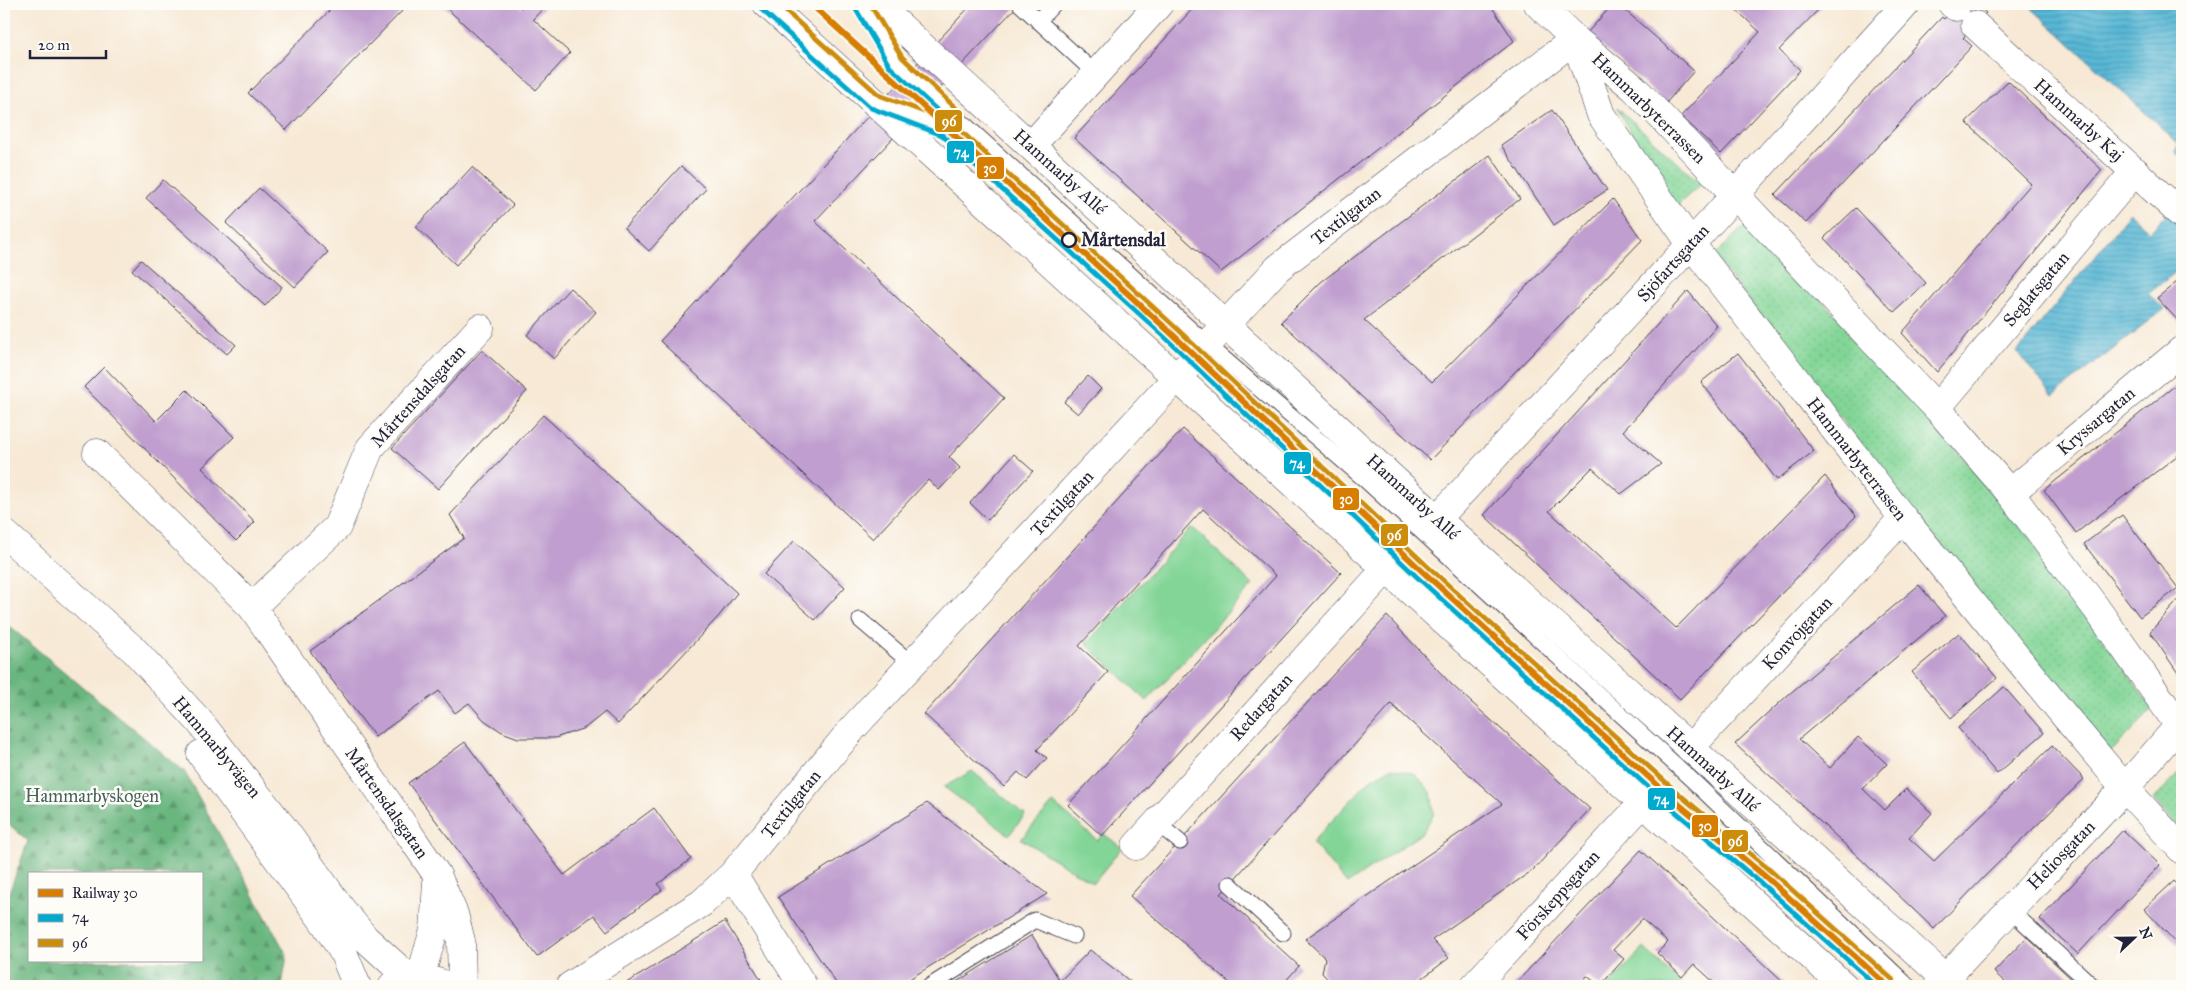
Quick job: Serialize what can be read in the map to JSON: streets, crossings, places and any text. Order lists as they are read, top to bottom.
{
  "streets": {
    "street": [
      "Hammarbyterrassen",
      "Hammarby Kaj",
      "Hammarby Allé",
      "Textilgatan",
      "Sjöfartsgatan",
      "Seglatsgatan",
      "Mårtensdalsgatan",
      "Kryssargatan",
      "Konvojgatan",
      "Redargatan",
      "Hammarbyvägen",
      "Heliosgatan",
      "Förskeppsgatan"
    ]
  },
  "crossings": [
    ["Hammarbyterrassen", "Textilgatan"],
    ["Hammarbyterrassen", "Sjöfartsgatan"],
    ["Hammarbyterrassen", "Seglatsgatan"],
    ["Hammarbyterrassen", "Kryssargatan"],
    ["Hammarbyterrassen", "Konvojgatan"],
    ["Hammarbyterrassen", "Heliosgatan"],
    ["Hammarby Kaj", "Seglatsgatan"],
    ["Hammarby Allé", "Textilgatan"],
    ["Hammarby Allé", "Sjöfartsgatan"],
    ["Hammarby Allé", "Konvojgatan"],
    ["Hammarby Allé", "Heliosgatan"],
    ["Mårtensdalsgatan", "Hammarbyvägen"]
  ],
  "parks": ["Hammarbyskogen"],
  "places": ["Mårtensdal"],
  "lines": ["rail line 30", "transit line 96", "transit line 74"],
  "legend": ["Railway 30", "74", "96"],
  "scale_bar": "20 m",
  "north": "right"
}
